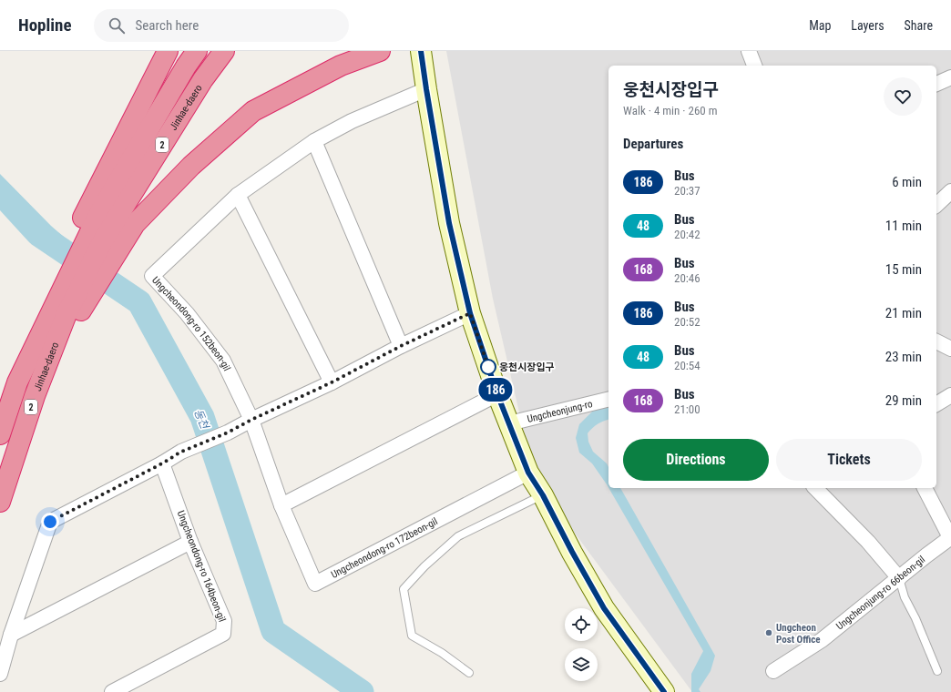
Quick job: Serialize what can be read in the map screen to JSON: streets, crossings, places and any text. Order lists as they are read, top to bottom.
{
  "streets": {
    "highway": ["Jinhae-daero", "2"],
    "street": [
      "Ungcheondong-ro 152beon-gil",
      "Ungcheonjung-ro",
      "Ungcheondong-ro 172beon-gil",
      "Ungcheondong-ro 164beon-gil",
      "Ungcheonjung-ro 66beon-gil"
    ]
  },
  "crossings": [
    ["Jinhae-daero", "2"],
    ["Ungcheondong-ro 152beon-gil", "Ungcheondong-ro 172beon-gil"]
  ],
  "water": ["동천"],
  "places": ["웅천시장입구", "Ungcheon Post Office"],
  "lines": ["bus line 186"],
  "page": {
    "header": "Hopline",
    "search": "Search here",
    "nav": ["Map", "Layers", "Share"],
    "on_map": "186",
    "heading": [
      ["웅천시장입구", "Walk · 4 min · 260 m"],
      "Departures"
    ],
    "list": [
      {
        "mark": "186",
        "name": "Bus",
        "note": "20:37",
        "value": "6 min"
      },
      {
        "mark": "48",
        "name": "Bus",
        "note": "20:42",
        "value": "11 min"
      },
      {
        "mark": "168",
        "name": "Bus",
        "note": "20:46",
        "value": "15 min"
      },
      {
        "mark": "186",
        "name": "Bus",
        "note": "20:52",
        "value": "21 min"
      },
      {
        "mark": "48",
        "name": "Bus",
        "note": "20:54",
        "value": "23 min"
      },
      {
        "mark": "168",
        "name": "Bus",
        "note": "21:00",
        "value": "29 min"
      }
    ],
    "buttons": ["Directions", "Tickets"]
  }
}
